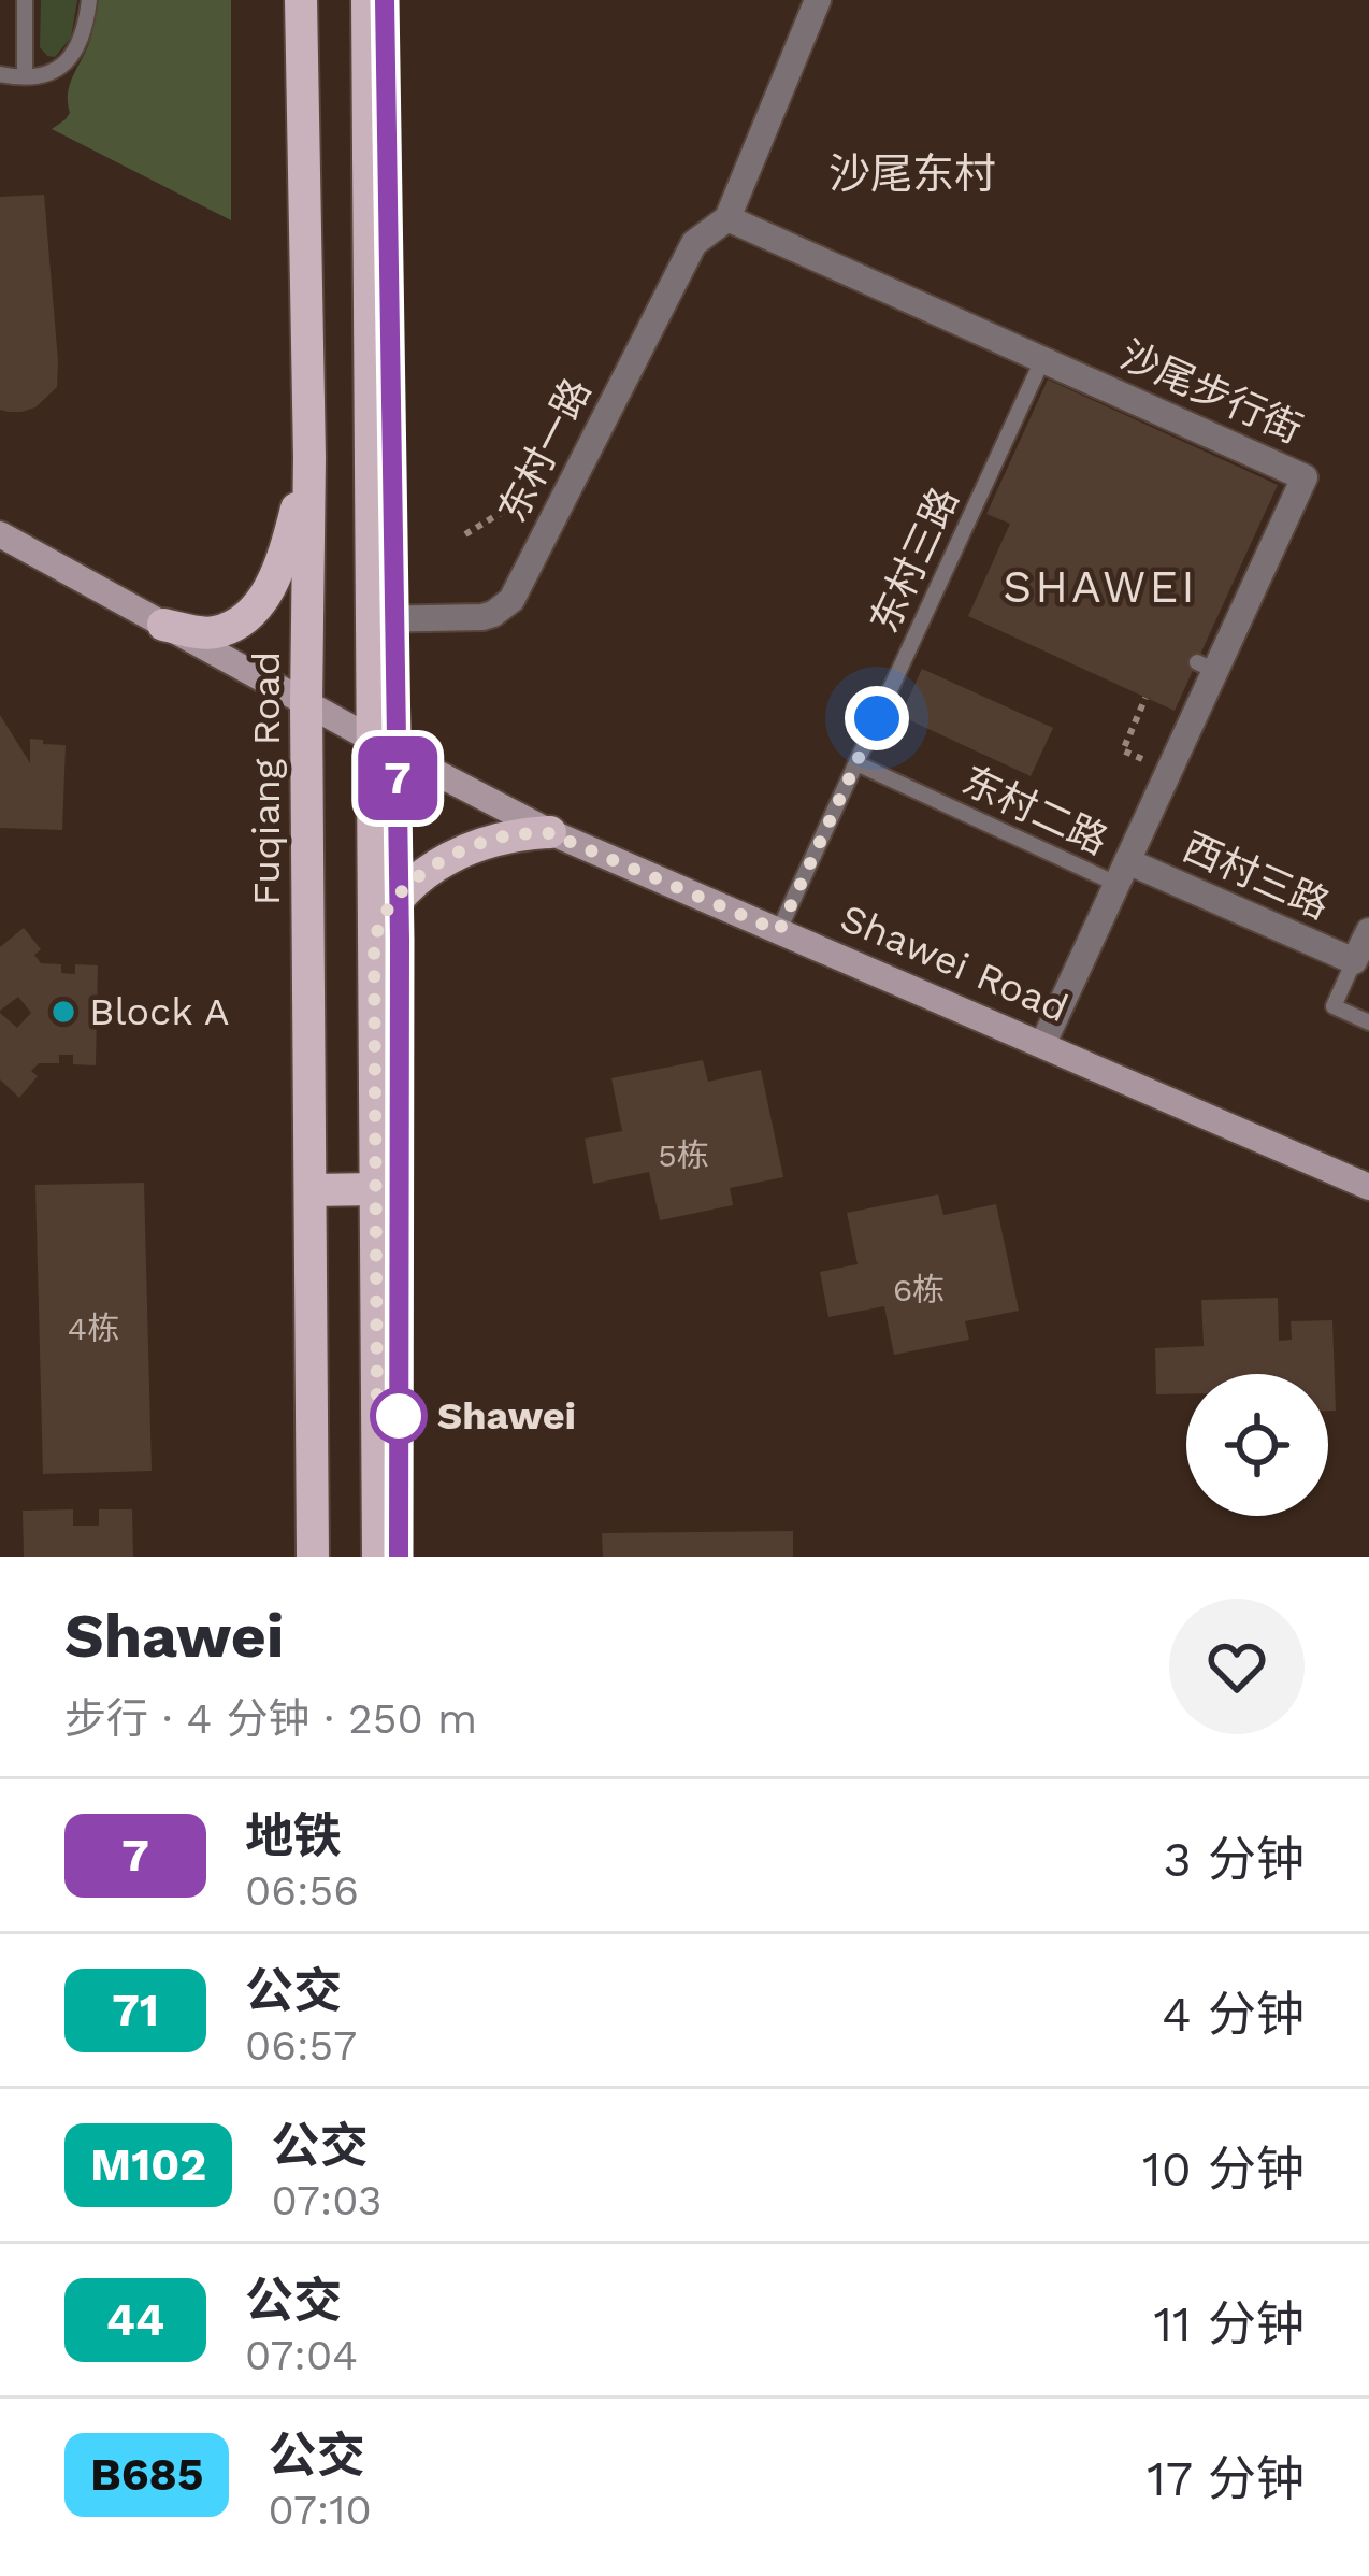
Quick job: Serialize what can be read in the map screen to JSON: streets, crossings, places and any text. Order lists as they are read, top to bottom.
{
  "streets": {
    "main road": ["Fuqiang Road"],
    "street": [
      "沙尾步行街",
      "东村一路",
      "西村三路",
      "Shawei Road"
    ],
    "lane": ["东村三路", "东村二路"]
  },
  "crossings": [
    ["沙尾步行街", "东村一路"],
    ["沙尾步行街", "东村三路"],
    ["沙尾步行街", "东村二路"],
    ["沙尾步行街", "西村三路"],
    ["沙尾步行街", "Shawei Road"],
    ["东村三路", "东村二路"],
    ["东村三路", "Shawei Road"],
    ["Fuqiang Road", "Shawei Road"],
    ["东村二路", "西村三路"]
  ],
  "districts": ["沙尾东村", "SHAWEI"],
  "places": ["Block A", "Shawei"],
  "lines": ["metro line 7"],
  "house_numbers": ["5栋", "6栋", "4栋"],
  "page": {
    "on_map": "7",
    "heading": ["Shawei", "步行 · 4 分钟 · 250 m"],
    "list": [
      {
        "mark": "7",
        "name": "地铁",
        "note": "06:56",
        "value": "3 分钟"
      },
      {
        "mark": "71",
        "name": "公交",
        "note": "06:57",
        "value": "4 分钟"
      },
      {
        "mark": "M102",
        "name": "公交",
        "note": "07:03",
        "value": "10 分钟"
      },
      {
        "mark": "44",
        "name": "公交",
        "note": "07:04",
        "value": "11 分钟"
      },
      {
        "mark": "B685",
        "name": "公交",
        "note": "07:10",
        "value": "17 分钟"
      }
    ]
  }
}
